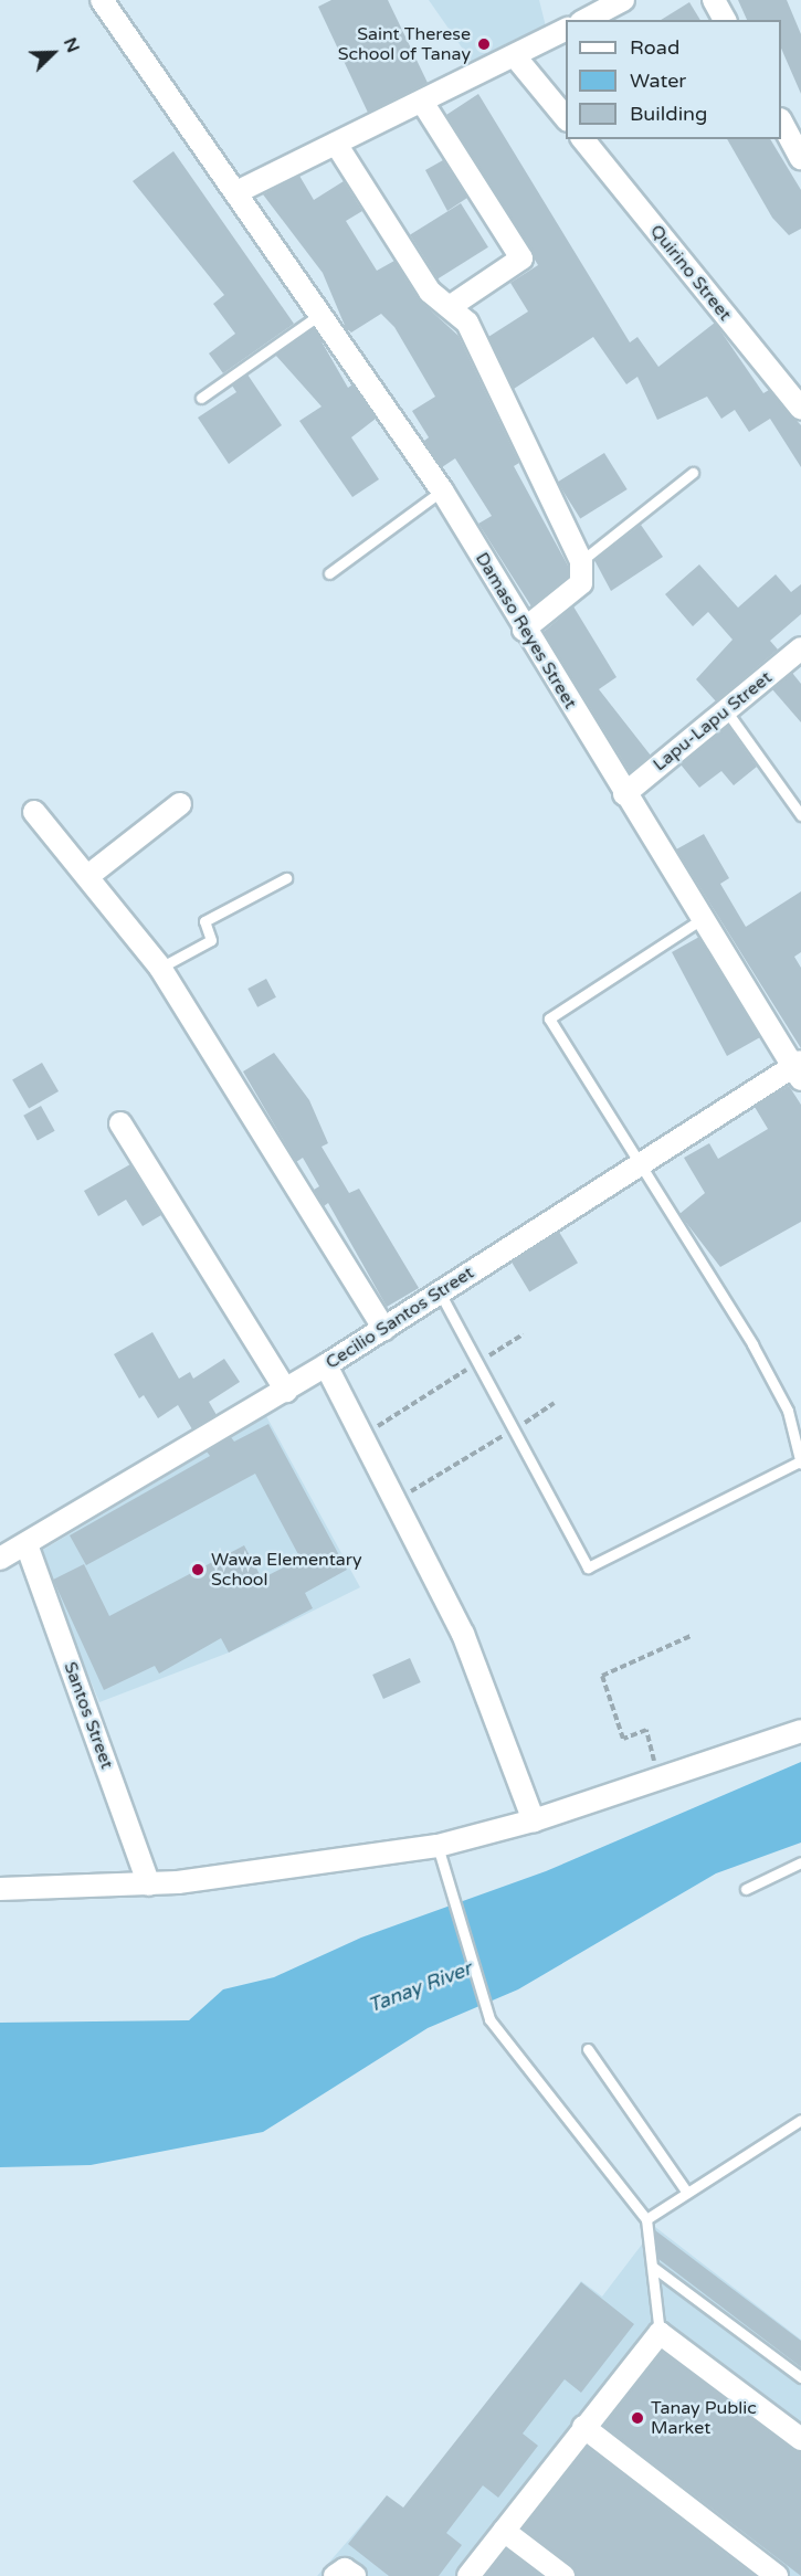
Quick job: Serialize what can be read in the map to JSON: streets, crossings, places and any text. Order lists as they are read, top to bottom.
{
  "streets": {
    "street": [
      "Quirino Street",
      "Damaso Reyes Street",
      "Lapu-Lapu Street",
      "Cecilio Santos Street",
      "Santos Street"
    ]
  },
  "crossings": [
    ["Damaso Reyes Street", "Lapu-Lapu Street"],
    ["Damaso Reyes Street", "Cecilio Santos Street"],
    ["Cecilio Santos Street", "Santos Street"]
  ],
  "water": ["Tanay River"],
  "places": ["Saint Therese School of Tanay", "Wawa Elementary School", "Tanay Public Market"],
  "legend": ["Road", "Water", "Building"],
  "north": "top right"
}
